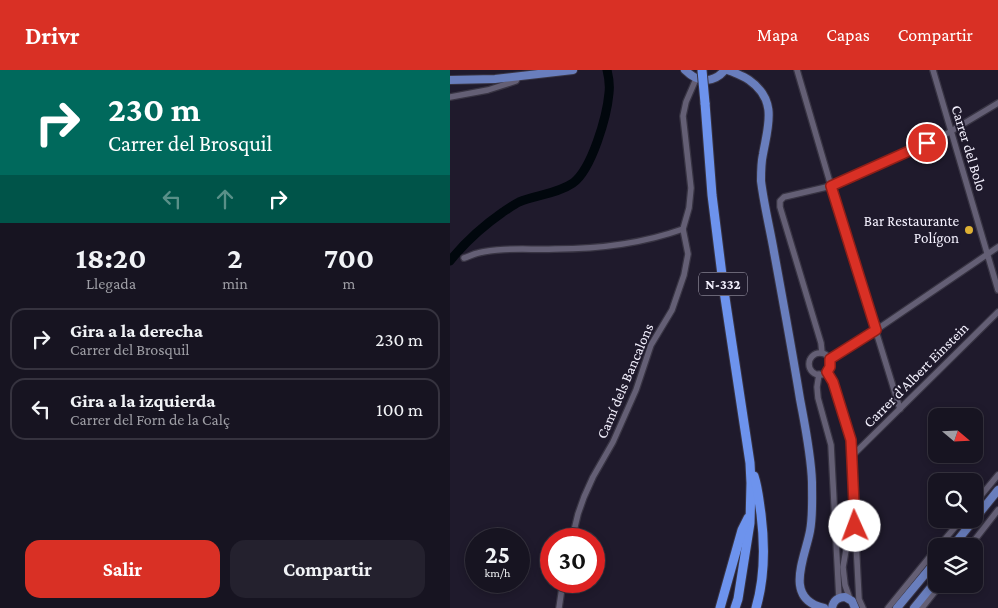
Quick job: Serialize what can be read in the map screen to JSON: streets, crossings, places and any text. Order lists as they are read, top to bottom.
{
  "streets": {
    "highway": ["N-332"],
    "street": ["Carrer del Bolo", "Carrer d'Albert Einstein", "Camí dels Bancalons"]
  },
  "places": ["Bar Restaurante Polígon"],
  "north": "right",
  "page": {
    "header": "Drivr",
    "nav": ["Mapa", "Capas", "Compartir"],
    "turn": ["230 m", "Carrer del Brosquil"],
    "eta": [
      "18:20",
      "Llegada",
      "2",
      "min",
      "700",
      "m"
    ],
    "list": [
      {
        "name": "Gira a la derecha",
        "note": "Carrer del Brosquil",
        "value": "230 m"
      },
      {
        "name": "Gira a la izquierda",
        "note": "Carrer del Forn de la Calç",
        "value": "100 m"
      }
    ],
    "speed": "25 km/h",
    "limit": "30",
    "buttons": ["Salir", "Compartir"]
  }
}
